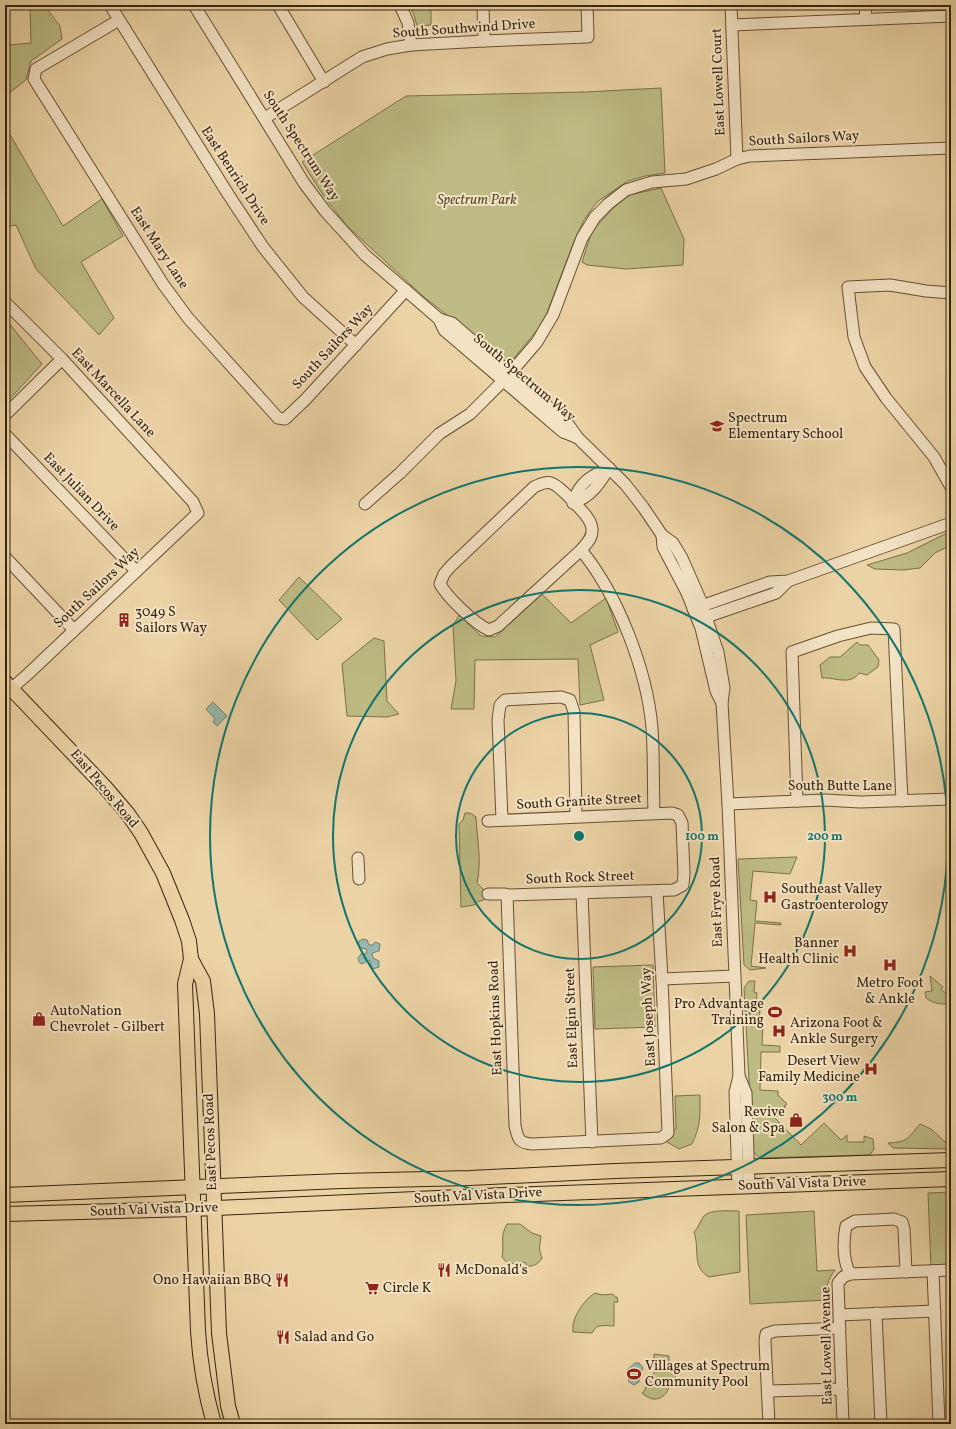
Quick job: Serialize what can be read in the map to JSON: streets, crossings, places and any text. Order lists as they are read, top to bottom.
{
  "streets": {
    "main road": ["East Pecos Road", "South Val Vista Drive"],
    "street": [
      "South Southwind Drive",
      "East Lowell Court",
      "South Sailors Way",
      "South Spectrum Way",
      "East Benrich Drive",
      "East Mary Lane",
      "East Marcella Lane",
      "East Julian Drive",
      "South Butte Lane",
      "South Granite Street",
      "South Rock Street",
      "East Frye Road",
      "East Joseph Way",
      "East Hopkins Road",
      "East Elgin Street",
      "East Lowell Avenue"
    ]
  },
  "crossings": [
    ["South Southwind Drive", "South Spectrum Way"],
    ["East Lowell Court", "South Sailors Way"],
    ["South Sailors Way", "South Spectrum Way"],
    ["South Sailors Way", "East Benrich Drive"],
    ["South Sailors Way", "East Mary Lane"],
    ["South Sailors Way", "East Marcella Lane"],
    ["South Sailors Way", "East Julian Drive"],
    ["South Sailors Way", "East Pecos Road"],
    ["South Spectrum Way", "East Frye Road"],
    ["East Benrich Drive", "East Mary Lane"],
    ["South Butte Lane", "East Frye Road"],
    ["East Pecos Road", "South Val Vista Drive"],
    ["South Granite Street", "South Rock Street"],
    ["South Rock Street", "East Joseph Way"],
    ["South Rock Street", "East Hopkins Road"],
    ["South Rock Street", "East Elgin Street"],
    ["East Frye Road", "South Val Vista Drive"],
    ["East Joseph Way", "East Hopkins Road"],
    ["East Joseph Way", "East Elgin Street"],
    ["East Hopkins Road", "East Elgin Street"]
  ],
  "parks": ["Spectrum Park"],
  "places": {
    "school or university": ["Spectrum Elementary School"],
    "building": ["3049 S Sailors Way"],
    "hospital": [
      "Southeast Valley Gastroenterology",
      "Banner Health Clinic",
      "Metro Foot & Ankle",
      "Arizona Foot & Ankle Surgery",
      "Desert View Family Medicine"
    ],
    "sports": ["Pro Advantage Training", "Villages at Spectrum Community Pool"],
    "shop": ["AutoNation Chevrolet - Gilbert", "Revive Salon & Spa"],
    "restaurant": ["McDonald's", "Ono Hawaiian BBQ", "Salad and Go"],
    "supermarket": ["Circle K"]
  },
  "rings": ["100 m", "200 m", "300 m"]
}
